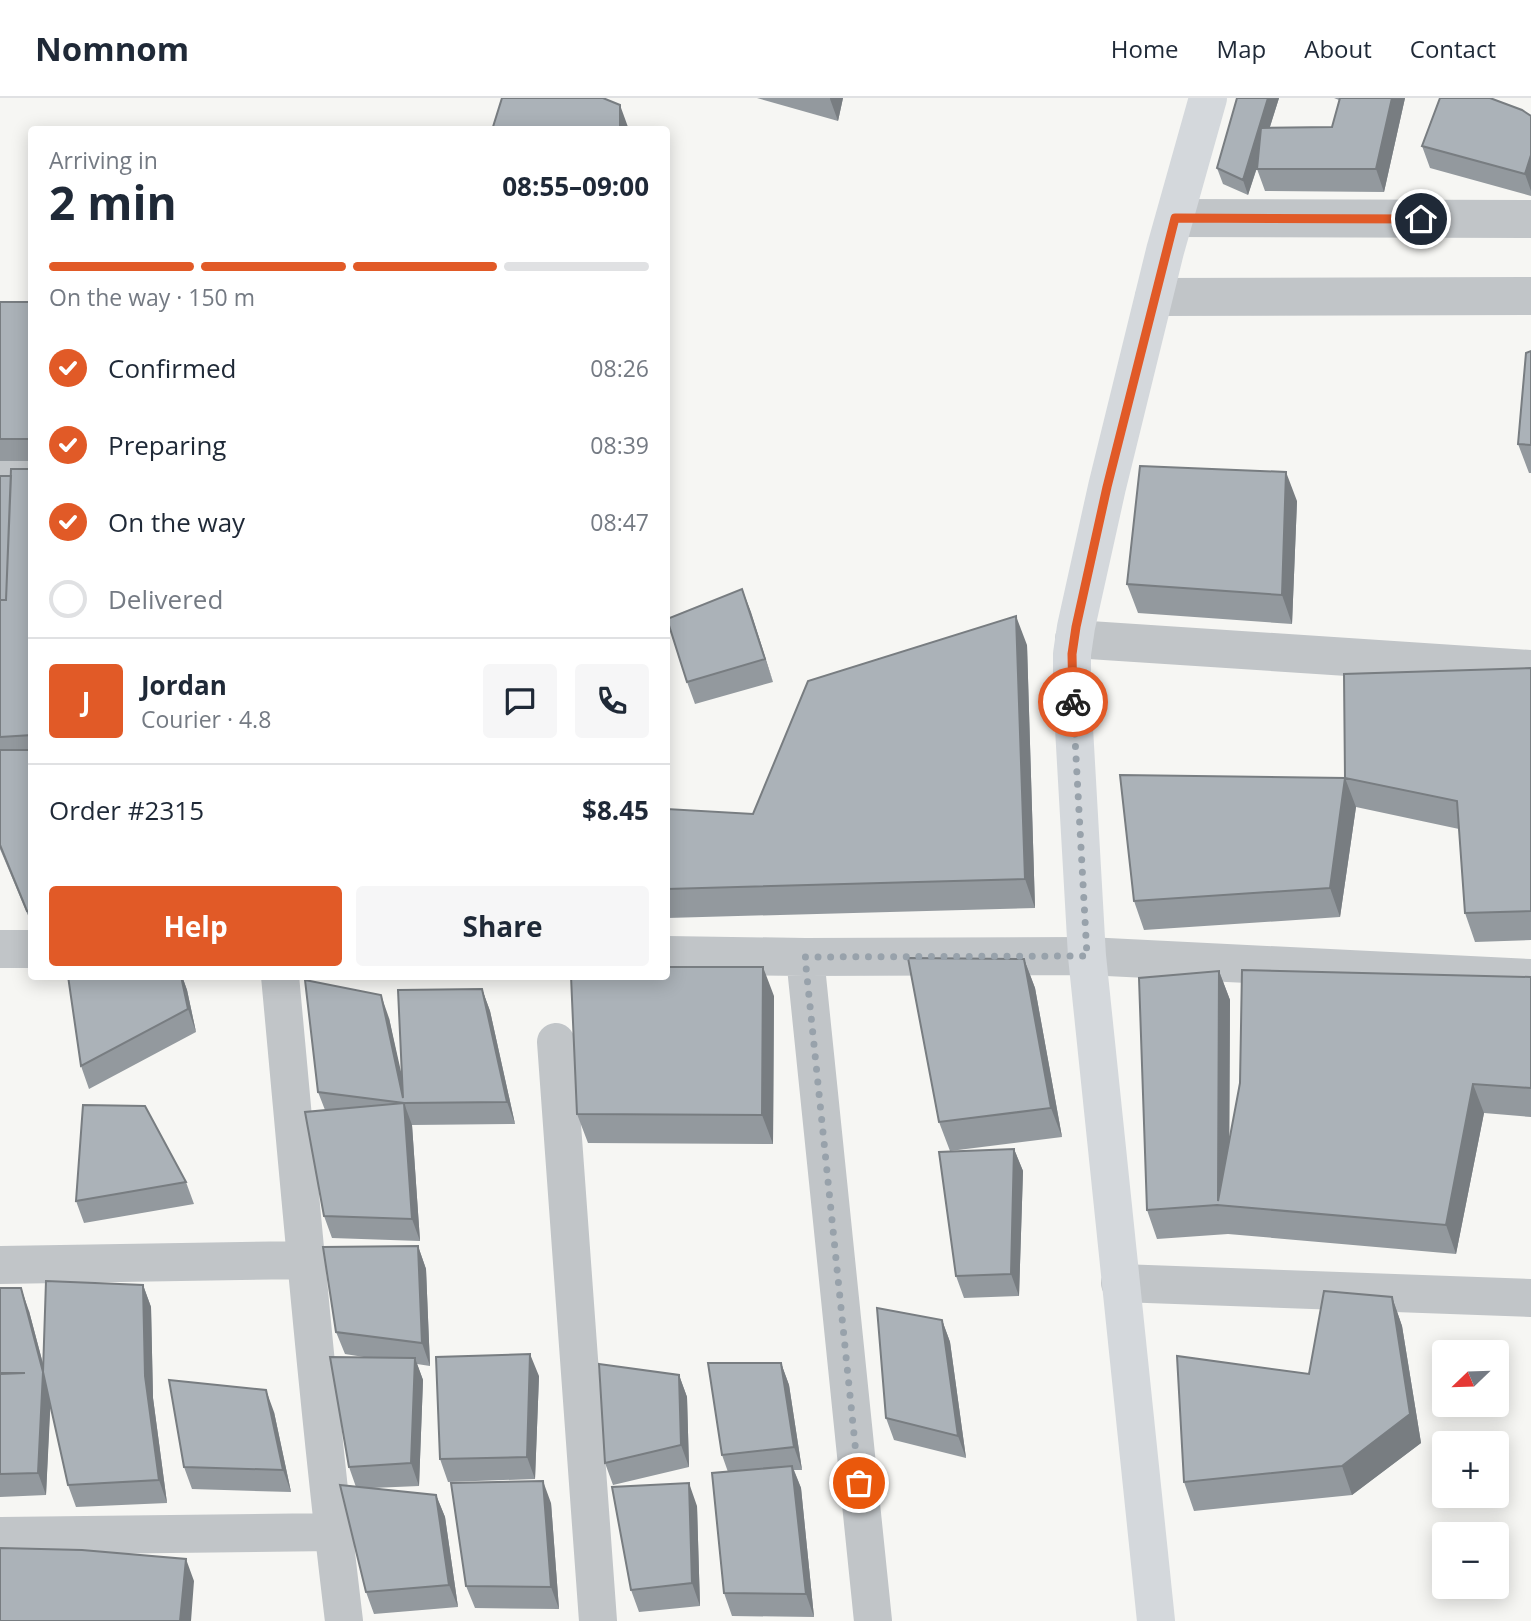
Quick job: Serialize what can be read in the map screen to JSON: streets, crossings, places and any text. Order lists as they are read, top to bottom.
{
  "north": "bottom left",
  "page": {
    "header": "Nomnom",
    "nav": [
      "Home",
      "Map",
      "About",
      "Contact"
    ],
    "heading": ["2 min", "Arriving in", "08:55–09:00"],
    "panel": [
      "Jordan",
      "Courier · 4.8",
      "Order #2315",
      "$8.45"
    ],
    "bar": "On the way · 150 m",
    "list": [
      ["Confirmed", "08:26"],
      ["Preparing", "08:39"],
      ["On the way", "08:47"],
      "Delivered"
    ],
    "round": "J",
    "buttons": ["Help", "Share"],
    "map_buttons": ["+", "−"]
  }
}
